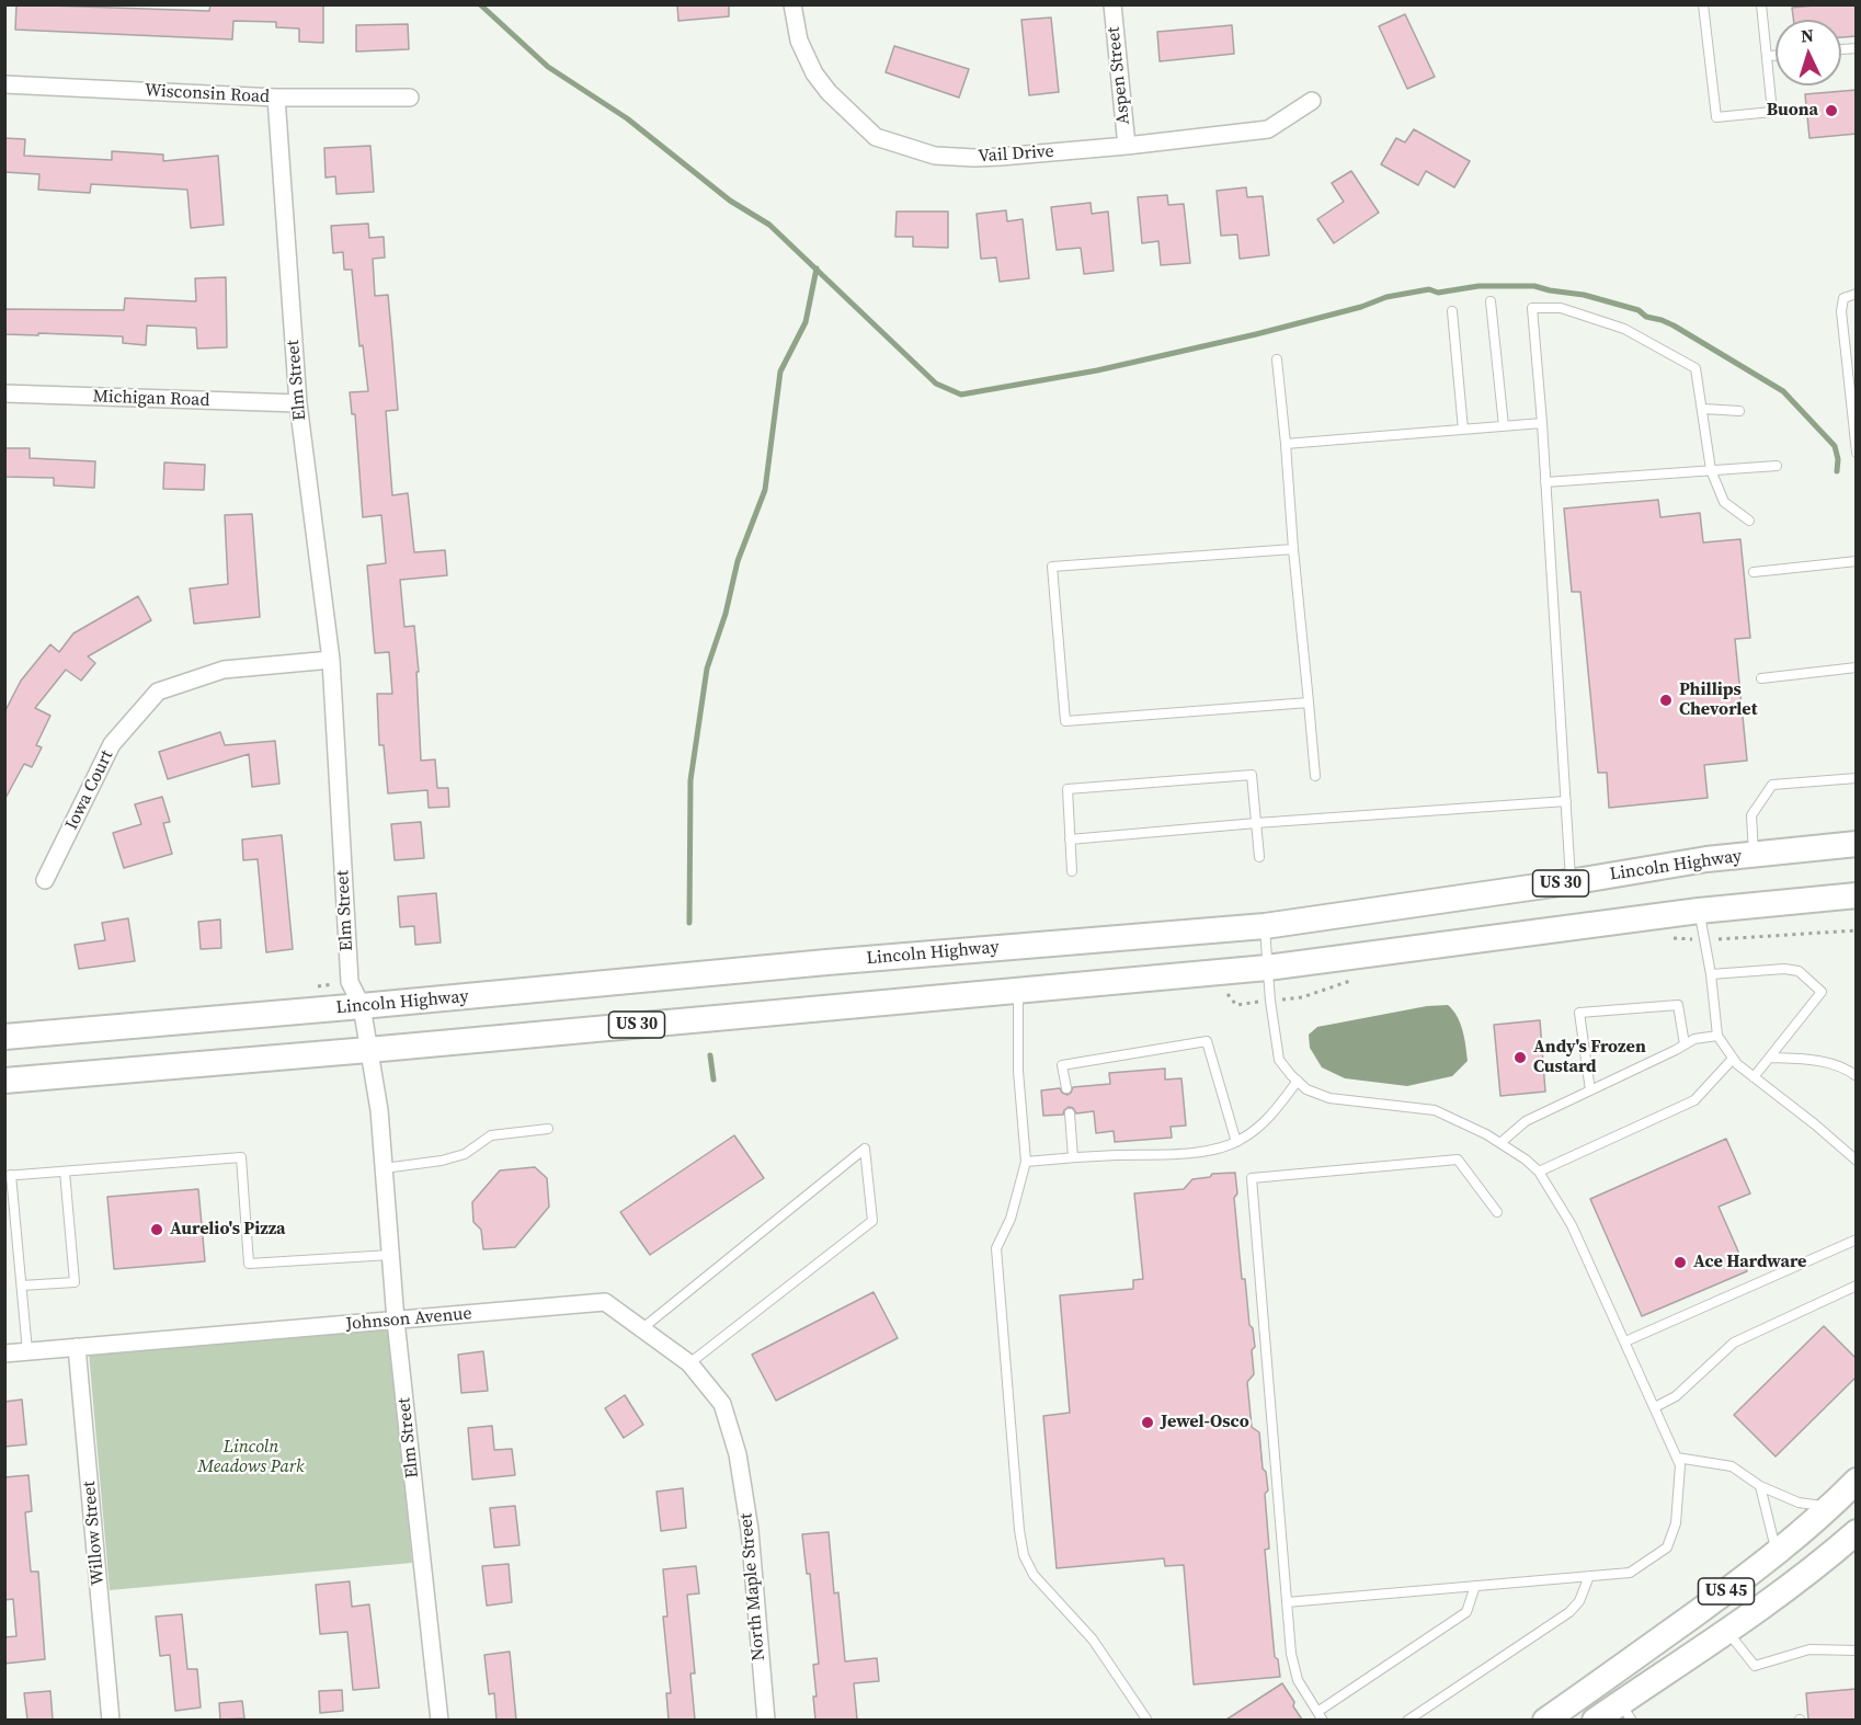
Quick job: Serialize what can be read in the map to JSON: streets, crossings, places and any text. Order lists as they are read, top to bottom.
{
  "streets": {
    "main road": ["Lincoln Highway", "US 30", "US 45"],
    "street": [
      "Aspen Street",
      "Wisconsin Road",
      "Vail Drive",
      "Elm Street",
      "Michigan Road",
      "Iowa Court",
      "Johnson Avenue",
      "Willow Street",
      "North Maple Street"
    ]
  },
  "crossings": [
    ["Aspen Street", "Vail Drive"],
    ["Wisconsin Road", "Elm Street"],
    ["Elm Street", "Michigan Road"],
    ["Elm Street", "Iowa Court"],
    ["Elm Street", "Lincoln Highway"],
    ["Elm Street", "US 30"],
    ["Elm Street", "Johnson Avenue"],
    ["Johnson Avenue", "Willow Street"],
    ["Johnson Avenue", "North Maple Street"]
  ],
  "parks": ["Lincoln Meadows Park"],
  "places": [
    "Buona",
    "Phillips Chevorlet",
    "Andy's Frozen Custard",
    "Aurelio's Pizza",
    "Ace Hardware",
    "Jewel-Osco"
  ],
  "north": "top"
}
